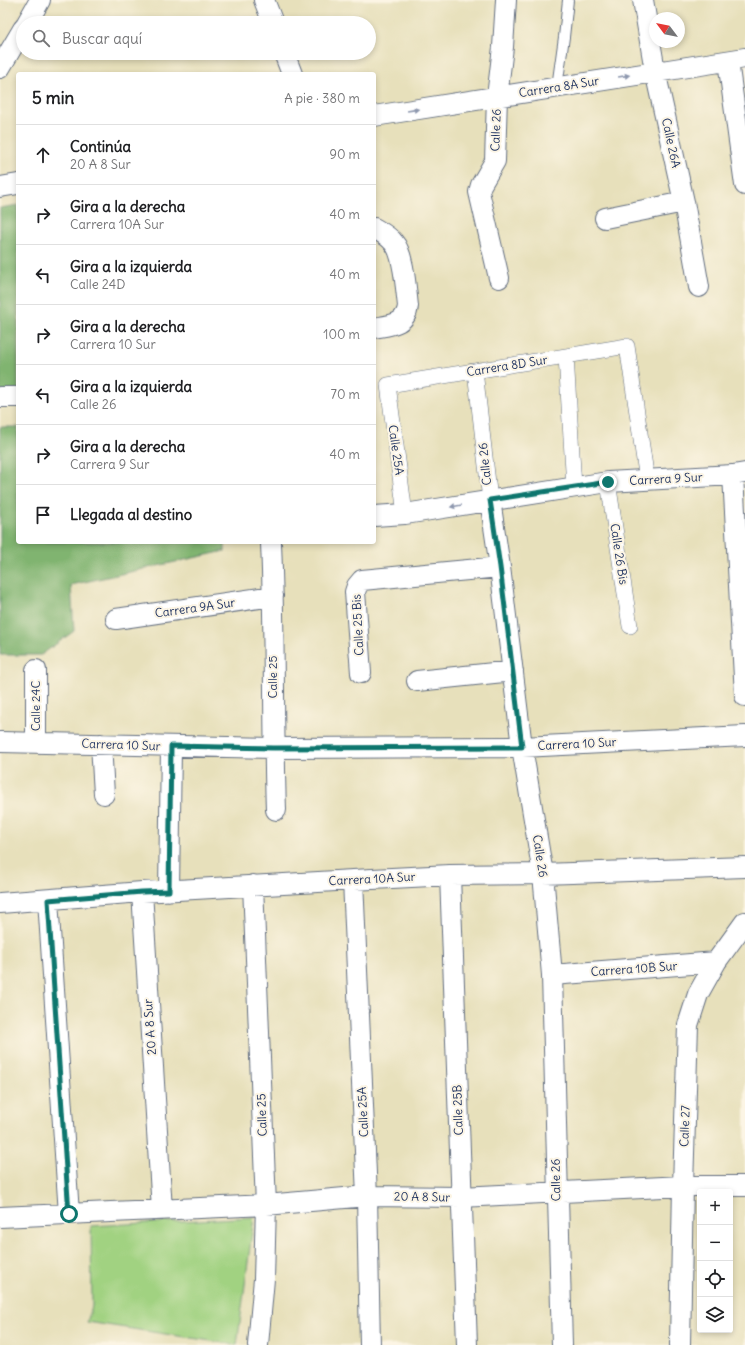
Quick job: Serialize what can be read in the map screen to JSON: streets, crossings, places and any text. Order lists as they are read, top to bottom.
{
  "streets": {
    "street": [
      "Carrera 8A Sur",
      "Calle 26",
      "Calle 26A",
      "Carrera 8D Sur",
      "Calle 25A",
      "Carrera 9 Sur",
      "Calle 26 Bis",
      "Carrera 9A Sur",
      "Calle 25 Bis",
      "Calle 25",
      "Calle 24C",
      "Carrera 10 Sur",
      "Carrera 10A Sur",
      "Carrera 10B Sur",
      "20 A 8 Sur",
      "Calle 25B",
      "Calle 27"
    ]
  },
  "crossings": [
    ["Carrera 8A Sur", "Calle 26"],
    ["Carrera 8A Sur", "Calle 26A"],
    ["Calle 26", "Carrera 8D Sur"],
    ["Calle 26", "Carrera 9 Sur"],
    ["Calle 26", "Calle 25 Bis"],
    ["Calle 26", "Carrera 10 Sur"],
    ["Calle 26", "Carrera 10A Sur"],
    ["Calle 26", "Carrera 10B Sur"],
    ["Calle 26", "20 A 8 Sur"],
    ["Carrera 8D Sur", "Calle 25A"],
    ["Carrera 8D Sur", "Carrera 9 Sur"],
    ["Calle 25A", "Carrera 9 Sur"],
    ["Calle 25A", "Carrera 10A Sur"],
    ["Calle 25A", "20 A 8 Sur"],
    ["Carrera 9 Sur", "Calle 26 Bis"],
    ["Carrera 9A Sur", "Calle 25"],
    ["Calle 25", "Carrera 10 Sur"],
    ["Calle 25", "Carrera 10A Sur"],
    ["Calle 25", "20 A 8 Sur"],
    ["Calle 24C", "Carrera 10 Sur"],
    ["Carrera 10A Sur", "20 A 8 Sur"],
    ["Carrera 10A Sur", "Calle 25B"],
    ["Carrera 10B Sur", "Calle 27"],
    ["20 A 8 Sur", "Calle 25B"],
    ["20 A 8 Sur", "Calle 27"]
  ],
  "north": "top left",
  "page": {
    "search": "Buscar aquí",
    "heading": ["5 min", "A pie · 380 m"],
    "list": [
      ["Continúa", "20 A 8 Sur", "90 m"],
      ["Gira a la derecha", "Carrera 10A Sur", "40 m"],
      ["Gira a la izquierda", "Calle 24D", "40 m"],
      ["Gira a la derecha", "Carrera 10 Sur", "100 m"],
      ["Gira a la izquierda", "Calle 26", "70 m"],
      ["Gira a la derecha", "Carrera 9 Sur", "40 m"],
      "Llegada al destino"
    ],
    "map_buttons": ["+", "−"]
  }
}
